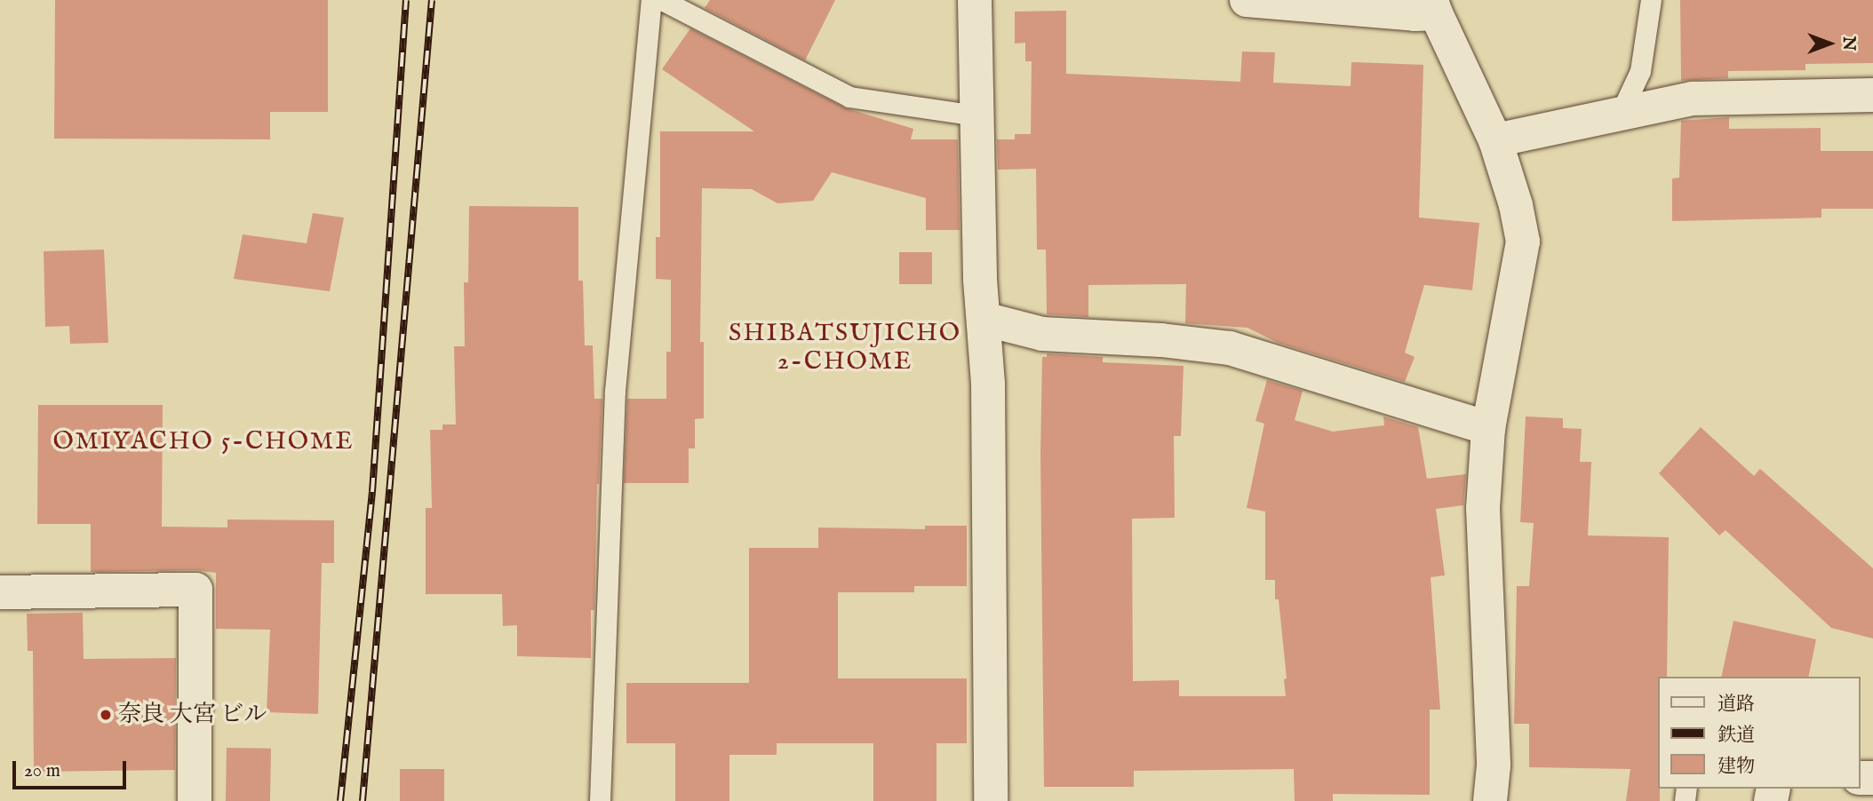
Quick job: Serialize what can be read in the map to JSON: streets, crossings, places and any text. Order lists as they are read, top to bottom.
{
  "districts": ["SHIBATSUJICHO 2-CHOME", "OMIYACHO 5-CHOME"],
  "places": ["奈良 大宮 ビル"],
  "legend": ["道路", "鉄道", "建物"],
  "scale_bar": "20 m",
  "north": "right"
}
